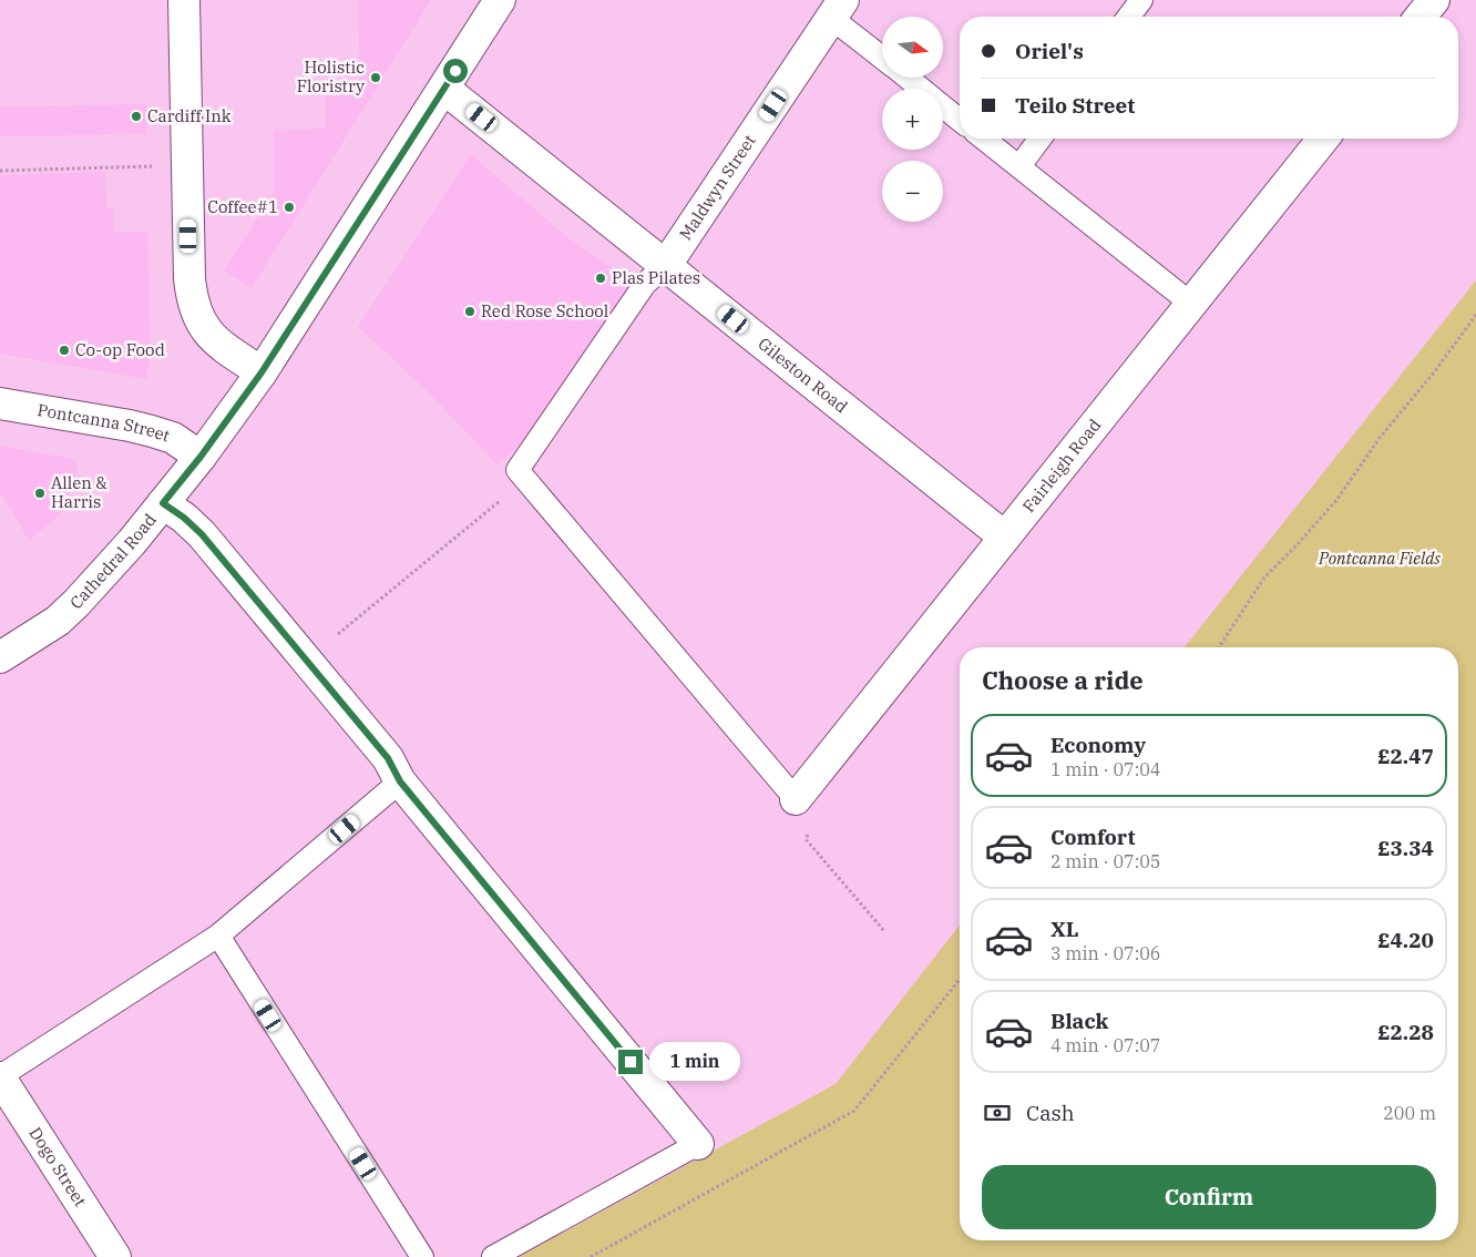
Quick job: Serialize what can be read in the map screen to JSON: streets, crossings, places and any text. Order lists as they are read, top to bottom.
{
  "streets": {
    "street": [
      "Maldwyn Street",
      "Gileston Road",
      "Pontcanna Street",
      "Fairleigh Road",
      "Cathedral Road",
      "Dogo Street"
    ]
  },
  "crossings": [
    ["Maldwyn Street", "Gileston Road"],
    ["Gileston Road", "Fairleigh Road"],
    ["Gileston Road", "Cathedral Road"],
    ["Pontcanna Street", "Cathedral Road"]
  ],
  "parks": ["Pontcanna Fields"],
  "places": [
    "Holistic Floristry",
    "Cardiff Ink",
    "Coffee#1",
    "Plas Pilates",
    "Red Rose School",
    "Co-op Food",
    "Allen & Harris"
  ],
  "north": "right",
  "page": {
    "map_buttons": ["+", "−"],
    "banner": ["Oriel's", "Teilo Street"],
    "heading": "Choose a ride",
    "list": [
      {
        "name": "Economy",
        "note": "1 min · 07:04",
        "value": "£2.47"
      },
      {
        "name": "Comfort",
        "note": "2 min · 07:05",
        "value": "£3.34"
      },
      {
        "name": "XL",
        "note": "3 min · 07:06",
        "value": "£4.20"
      },
      {
        "name": "Black",
        "note": "4 min · 07:07",
        "value": "£2.28"
      }
    ],
    "bubble": "1 min",
    "pay": ["Cash", "200 m"],
    "buttons": "Confirm"
  }
}
